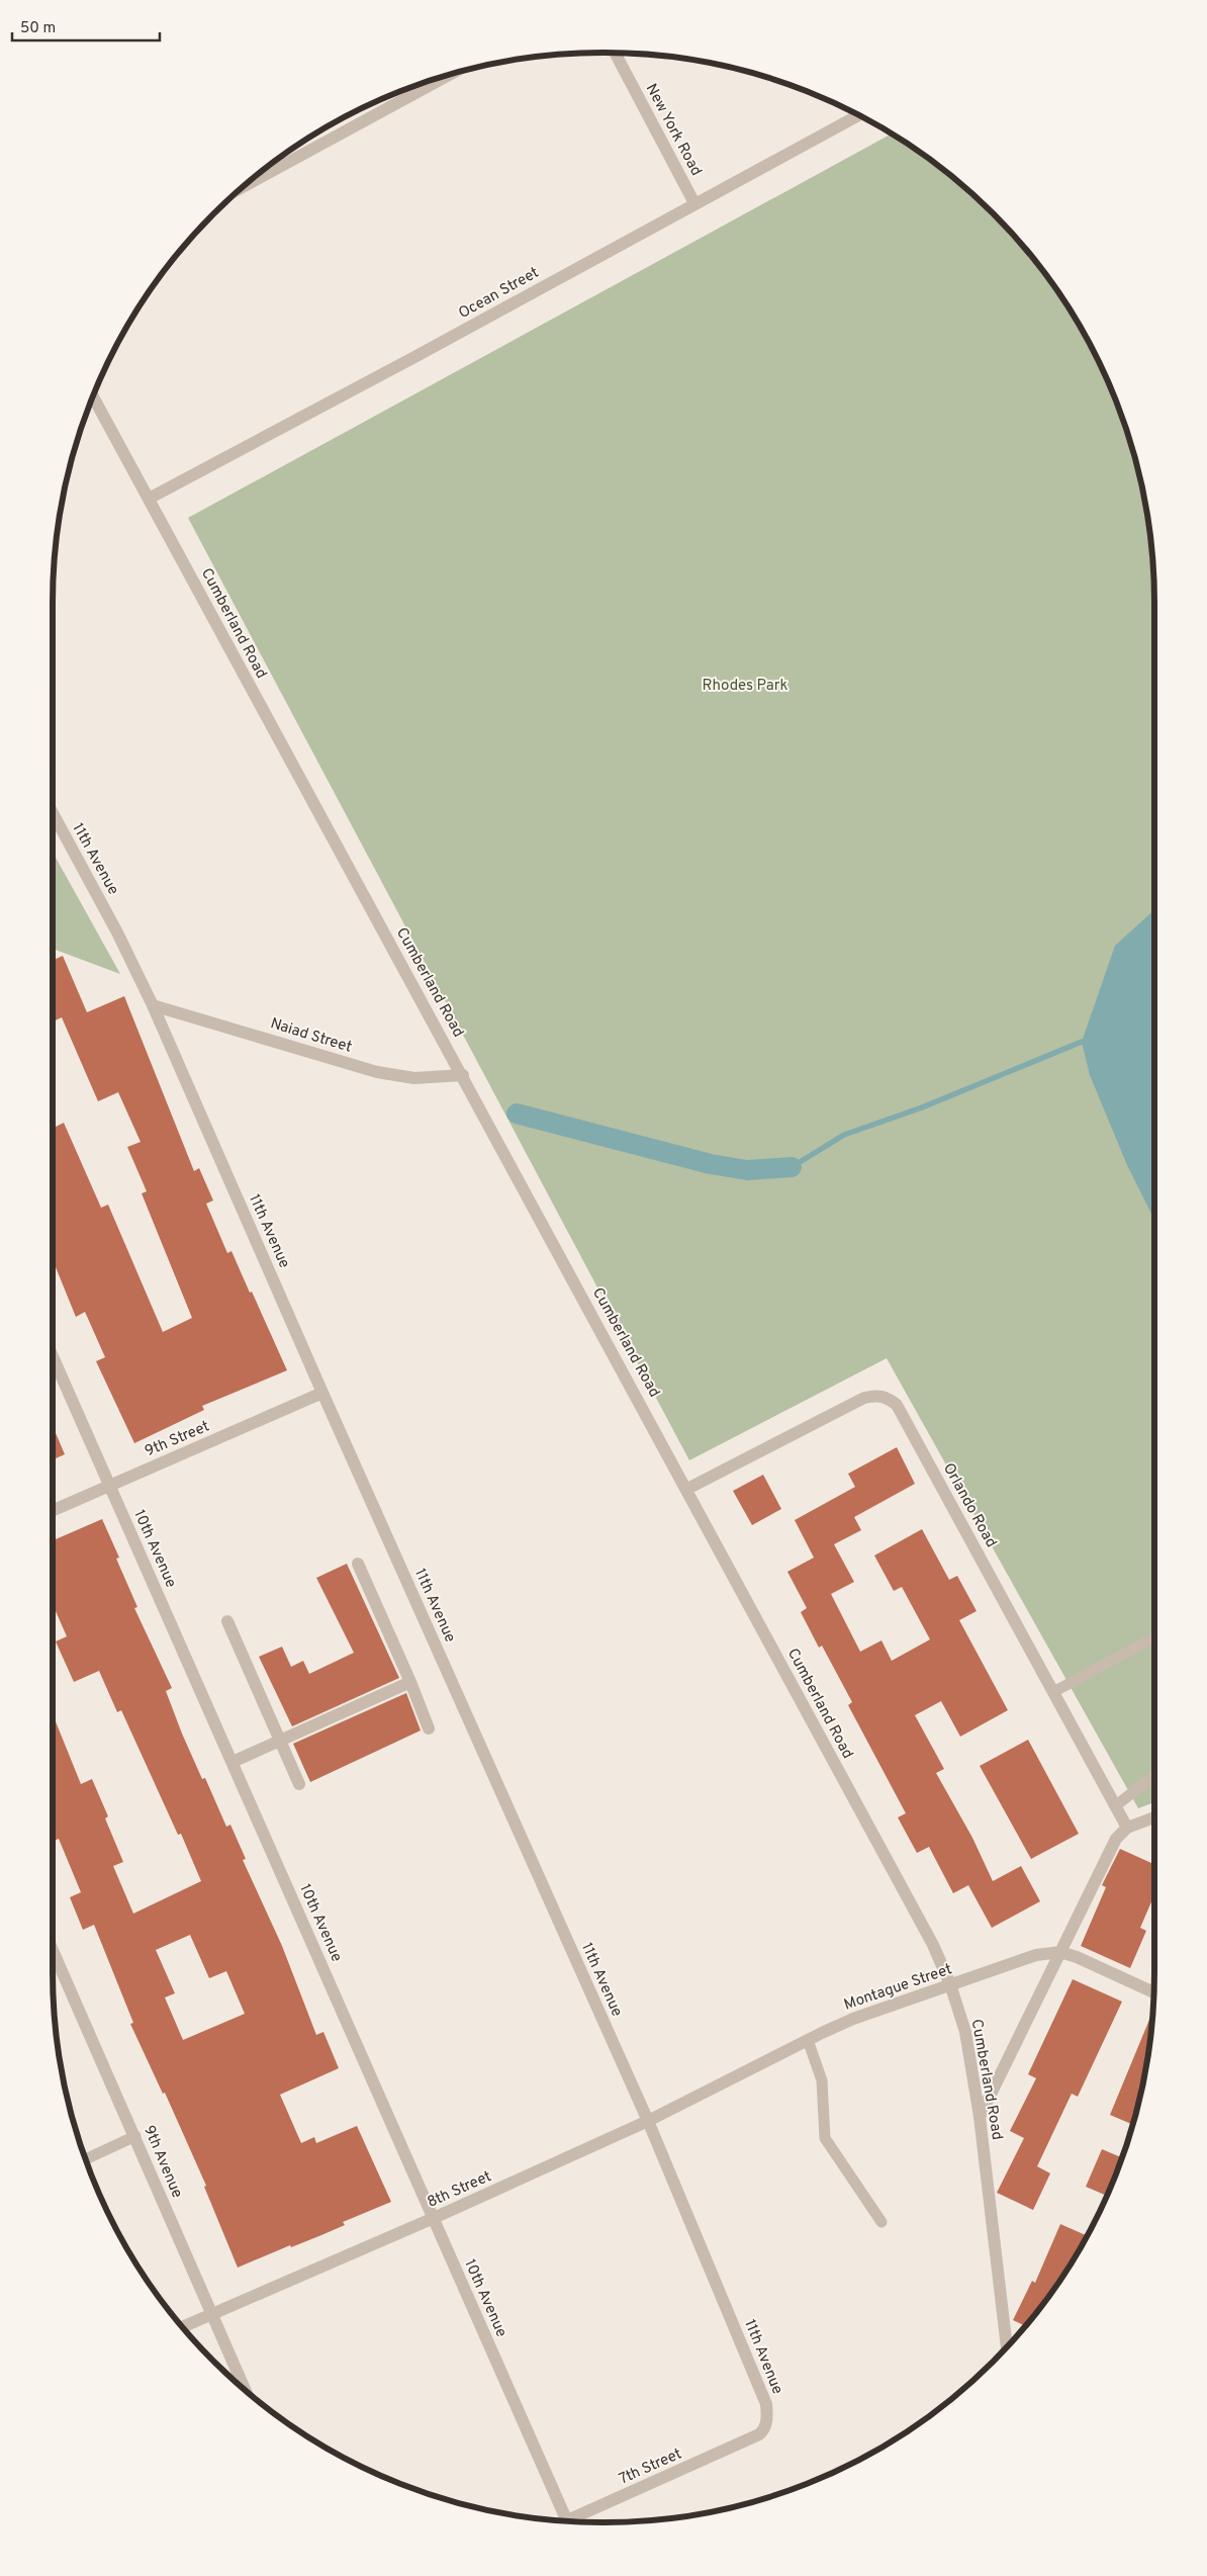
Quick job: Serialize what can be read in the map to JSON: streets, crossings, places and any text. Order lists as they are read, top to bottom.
{
  "streets": {
    "street": [
      "New York Road",
      "Ocean Street",
      "Cumberland Road",
      "11th Avenue",
      "Naiad Street",
      "9th Street",
      "Orlando Road",
      "10th Avenue",
      "Montague Street",
      "9th Avenue",
      "8th Street",
      "7th Street"
    ]
  },
  "crossings": [
    ["New York Road", "Ocean Street"],
    ["Ocean Street", "Cumberland Road"],
    ["Cumberland Road", "Naiad Street"],
    ["Cumberland Road", "Orlando Road"],
    ["Cumberland Road", "Montague Street"],
    ["11th Avenue", "Naiad Street"],
    ["11th Avenue", "9th Street"],
    ["11th Avenue", "8th Street"],
    ["11th Avenue", "7th Street"],
    ["9th Street", "10th Avenue"],
    ["10th Avenue", "8th Street"],
    ["10th Avenue", "7th Street"],
    ["Montague Street", "8th Street"],
    ["9th Avenue", "8th Street"]
  ],
  "parks": ["Rhodes Park"],
  "scale_bar": "50 m"
}
